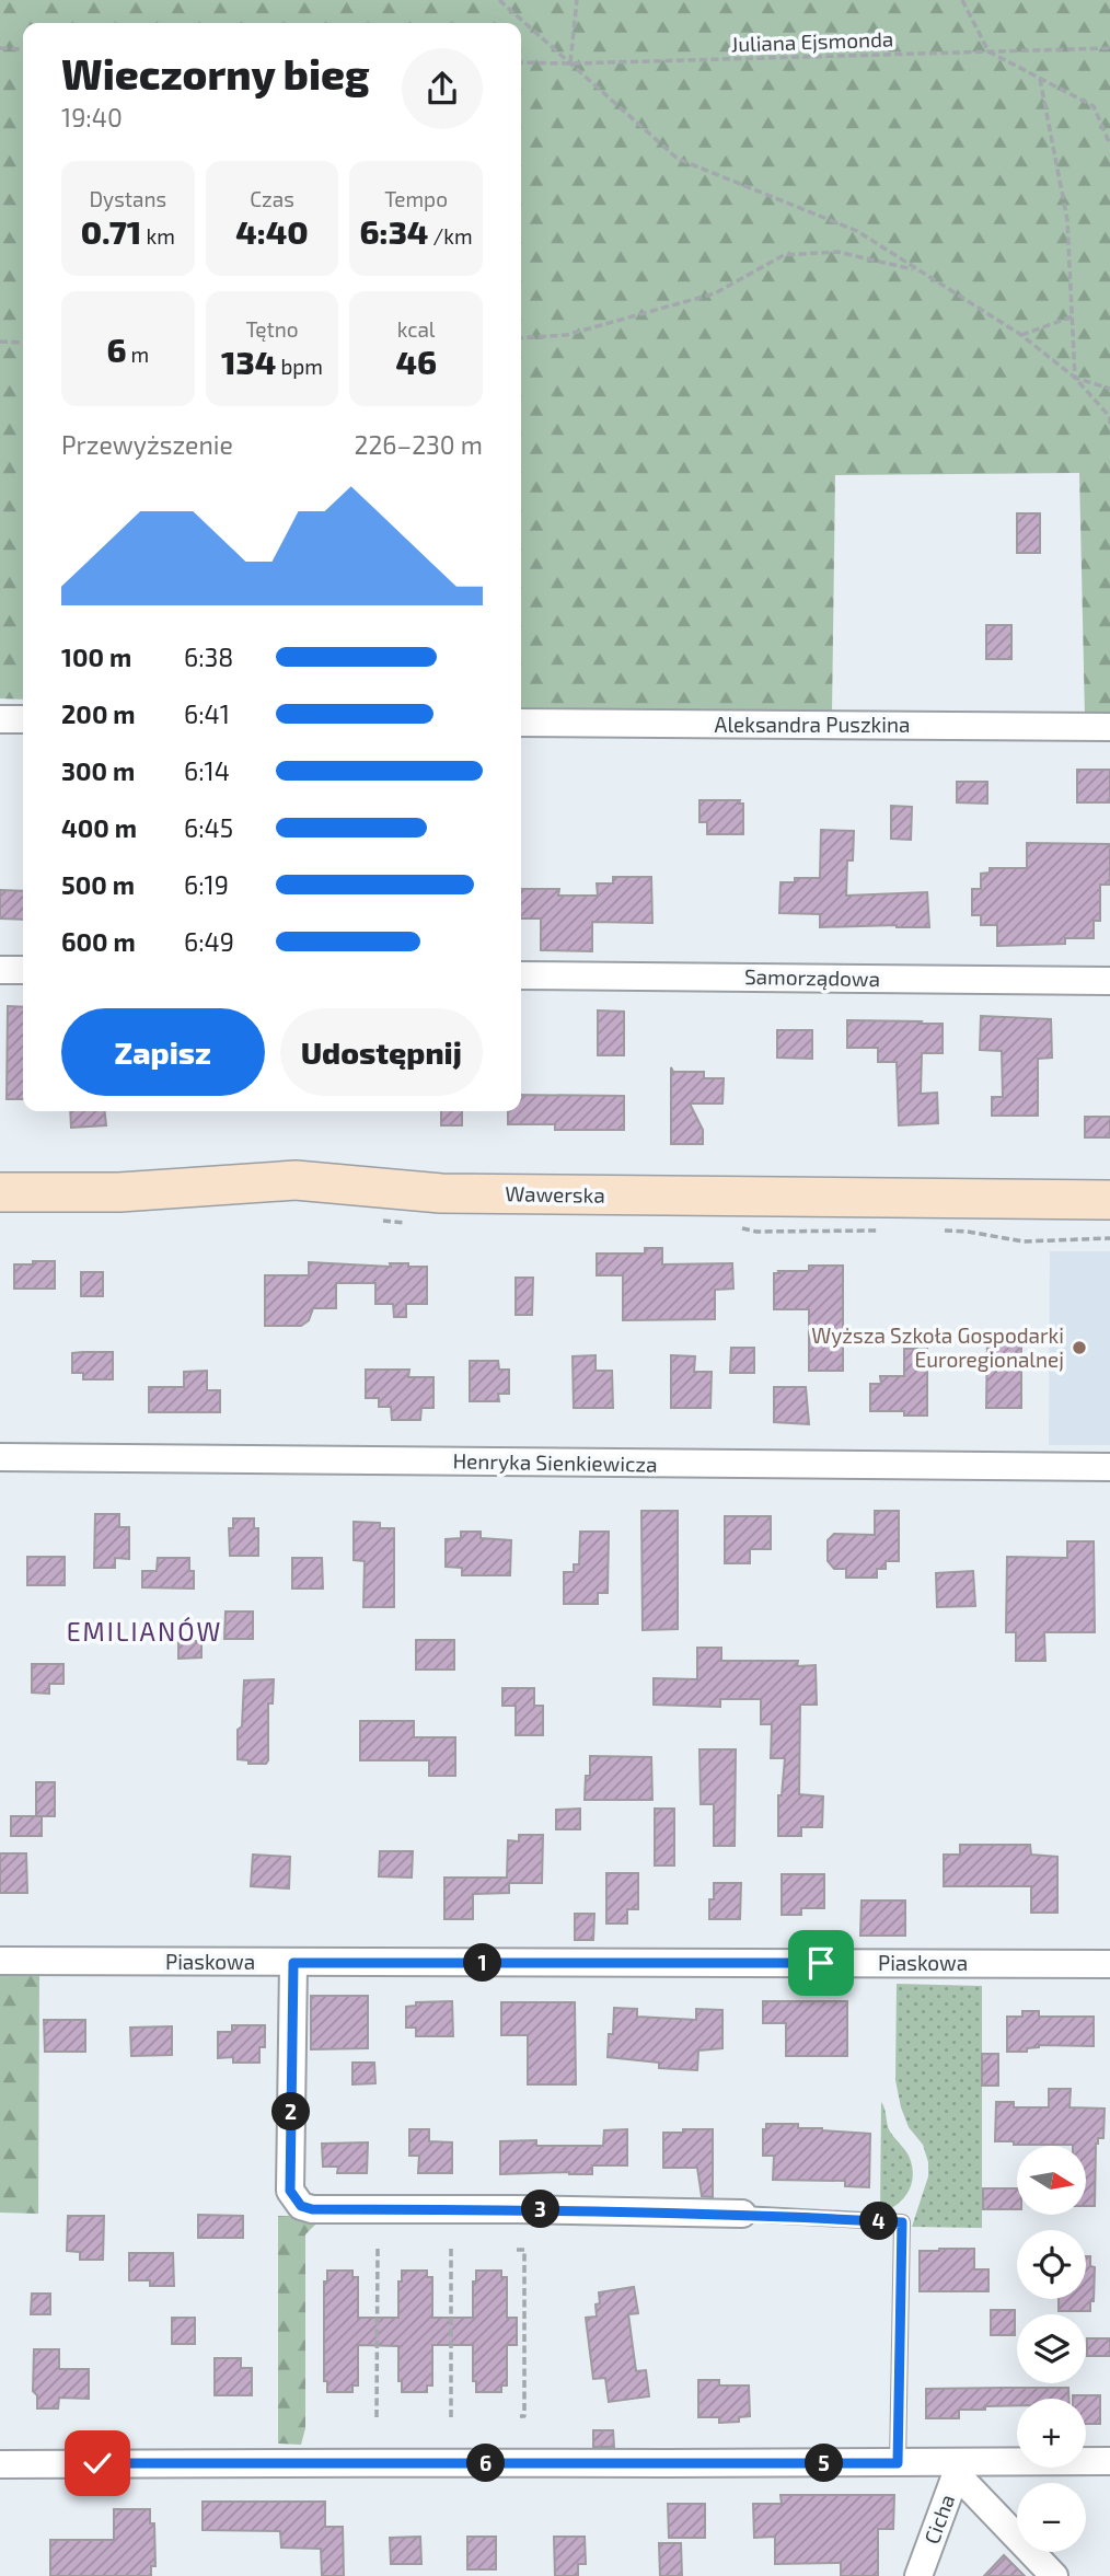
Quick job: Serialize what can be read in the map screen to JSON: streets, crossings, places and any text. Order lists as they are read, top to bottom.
{
  "streets": {
    "street": [
      "Aleksandra Puszkina",
      "Samorządowa",
      "Wawerska",
      "Henryka Sienkiewicza",
      "Piaskowa",
      "Cicha"
    ],
    "path": ["Juliana Ejsmonda"]
  },
  "districts": ["EMILIANÓW"],
  "places": ["Wyższa Szkoła Gospodarki Euroregionalnej"],
  "north": "right",
  "page": {
    "heading": ["Wieczorny bieg", "19:40"],
    "stats": [
      ["Dystans", "0.71 km"],
      ["Czas", "4:40"],
      ["Tempo", "6:34 /km"],
      ["6 m"],
      ["Tętno", "134 bpm"],
      ["kcal", "46"]
    ],
    "chart": ["Przewyższenie", "226–230 m"],
    "list": [
      {
        "name": "100 m",
        "note": "6:38"
      },
      {
        "name": "200 m",
        "note": "6:41"
      },
      {
        "name": "300 m",
        "note": "6:14"
      },
      {
        "name": "400 m",
        "note": "6:45"
      },
      {
        "name": "500 m",
        "note": "6:19"
      },
      {
        "name": "600 m",
        "note": "6:49"
      }
    ],
    "buttons": ["Zapisz", "Udostępnij"],
    "pins": [
      "1",
      "2",
      "3",
      "4",
      "5",
      "6"
    ],
    "map_buttons": ["+", "−"]
  }
}
